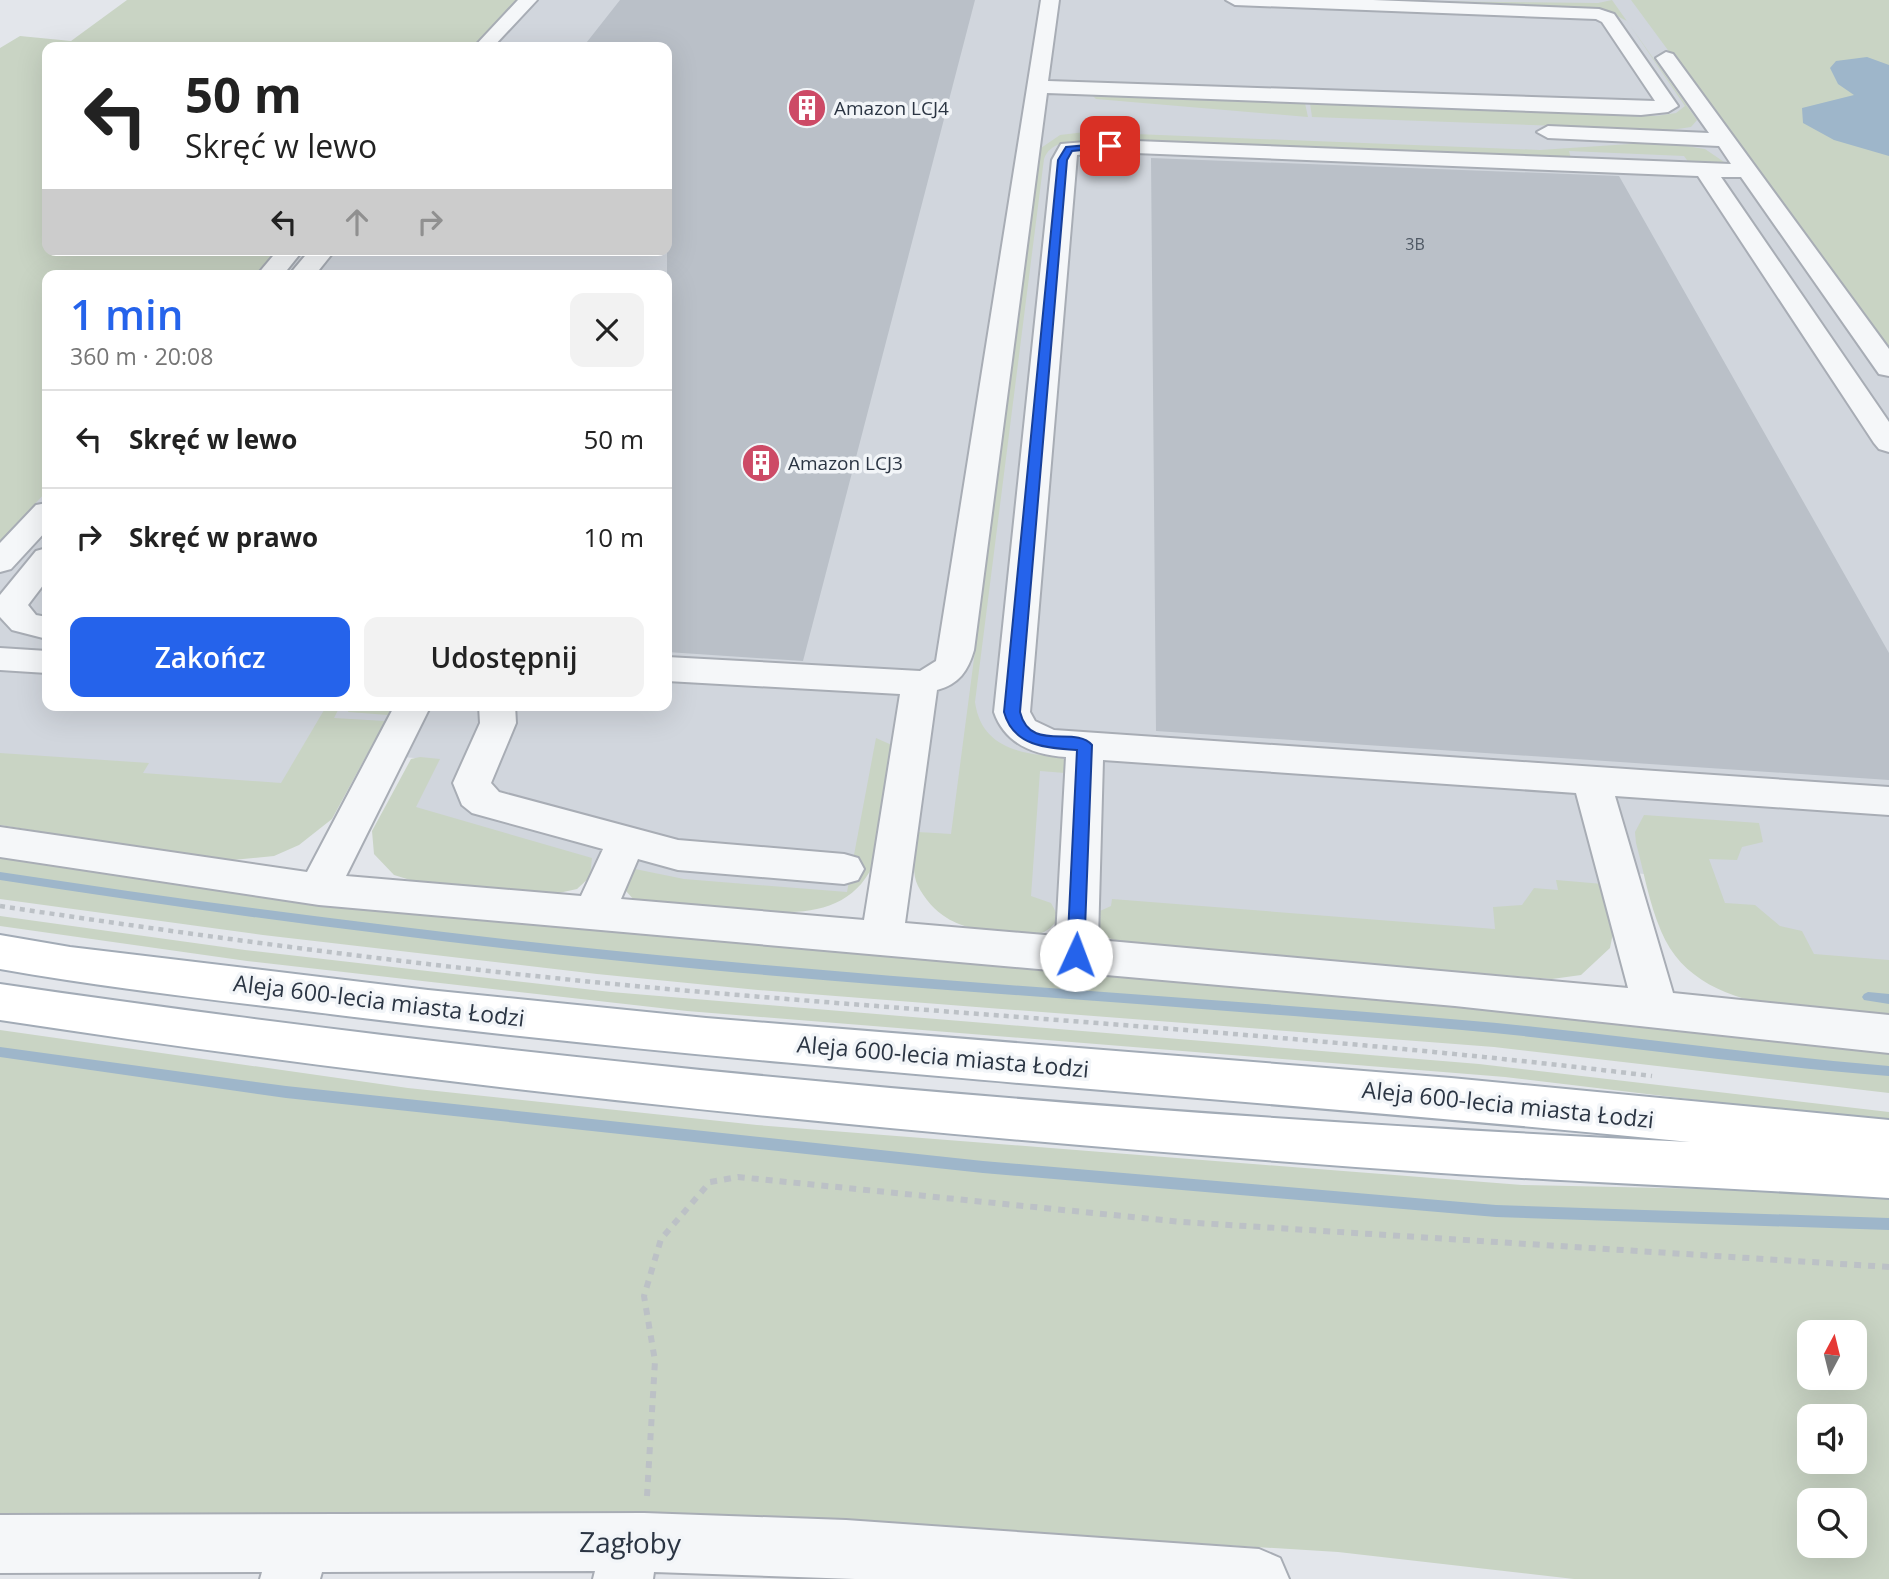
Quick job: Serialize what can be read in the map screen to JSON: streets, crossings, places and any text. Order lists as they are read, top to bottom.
{
  "streets": {
    "main road": ["Aleja 600-lecia miasta Łodzi"],
    "street": ["Zagłoby"]
  },
  "places": {
    "building": ["Amazon LCJ4", "Amazon LCJ3"]
  },
  "house_numbers": ["3B"],
  "north": "top",
  "page": {
    "turn": ["50 m", "Skręć w lewo"],
    "heading": ["1 min", "360 m · 20:08"],
    "list": [
      {
        "name": "Skręć w lewo",
        "value": "50 m"
      },
      {
        "name": "Skręć w prawo",
        "value": "10 m"
      }
    ],
    "buttons": ["Zakończ", "Udostępnij"]
  }
}
